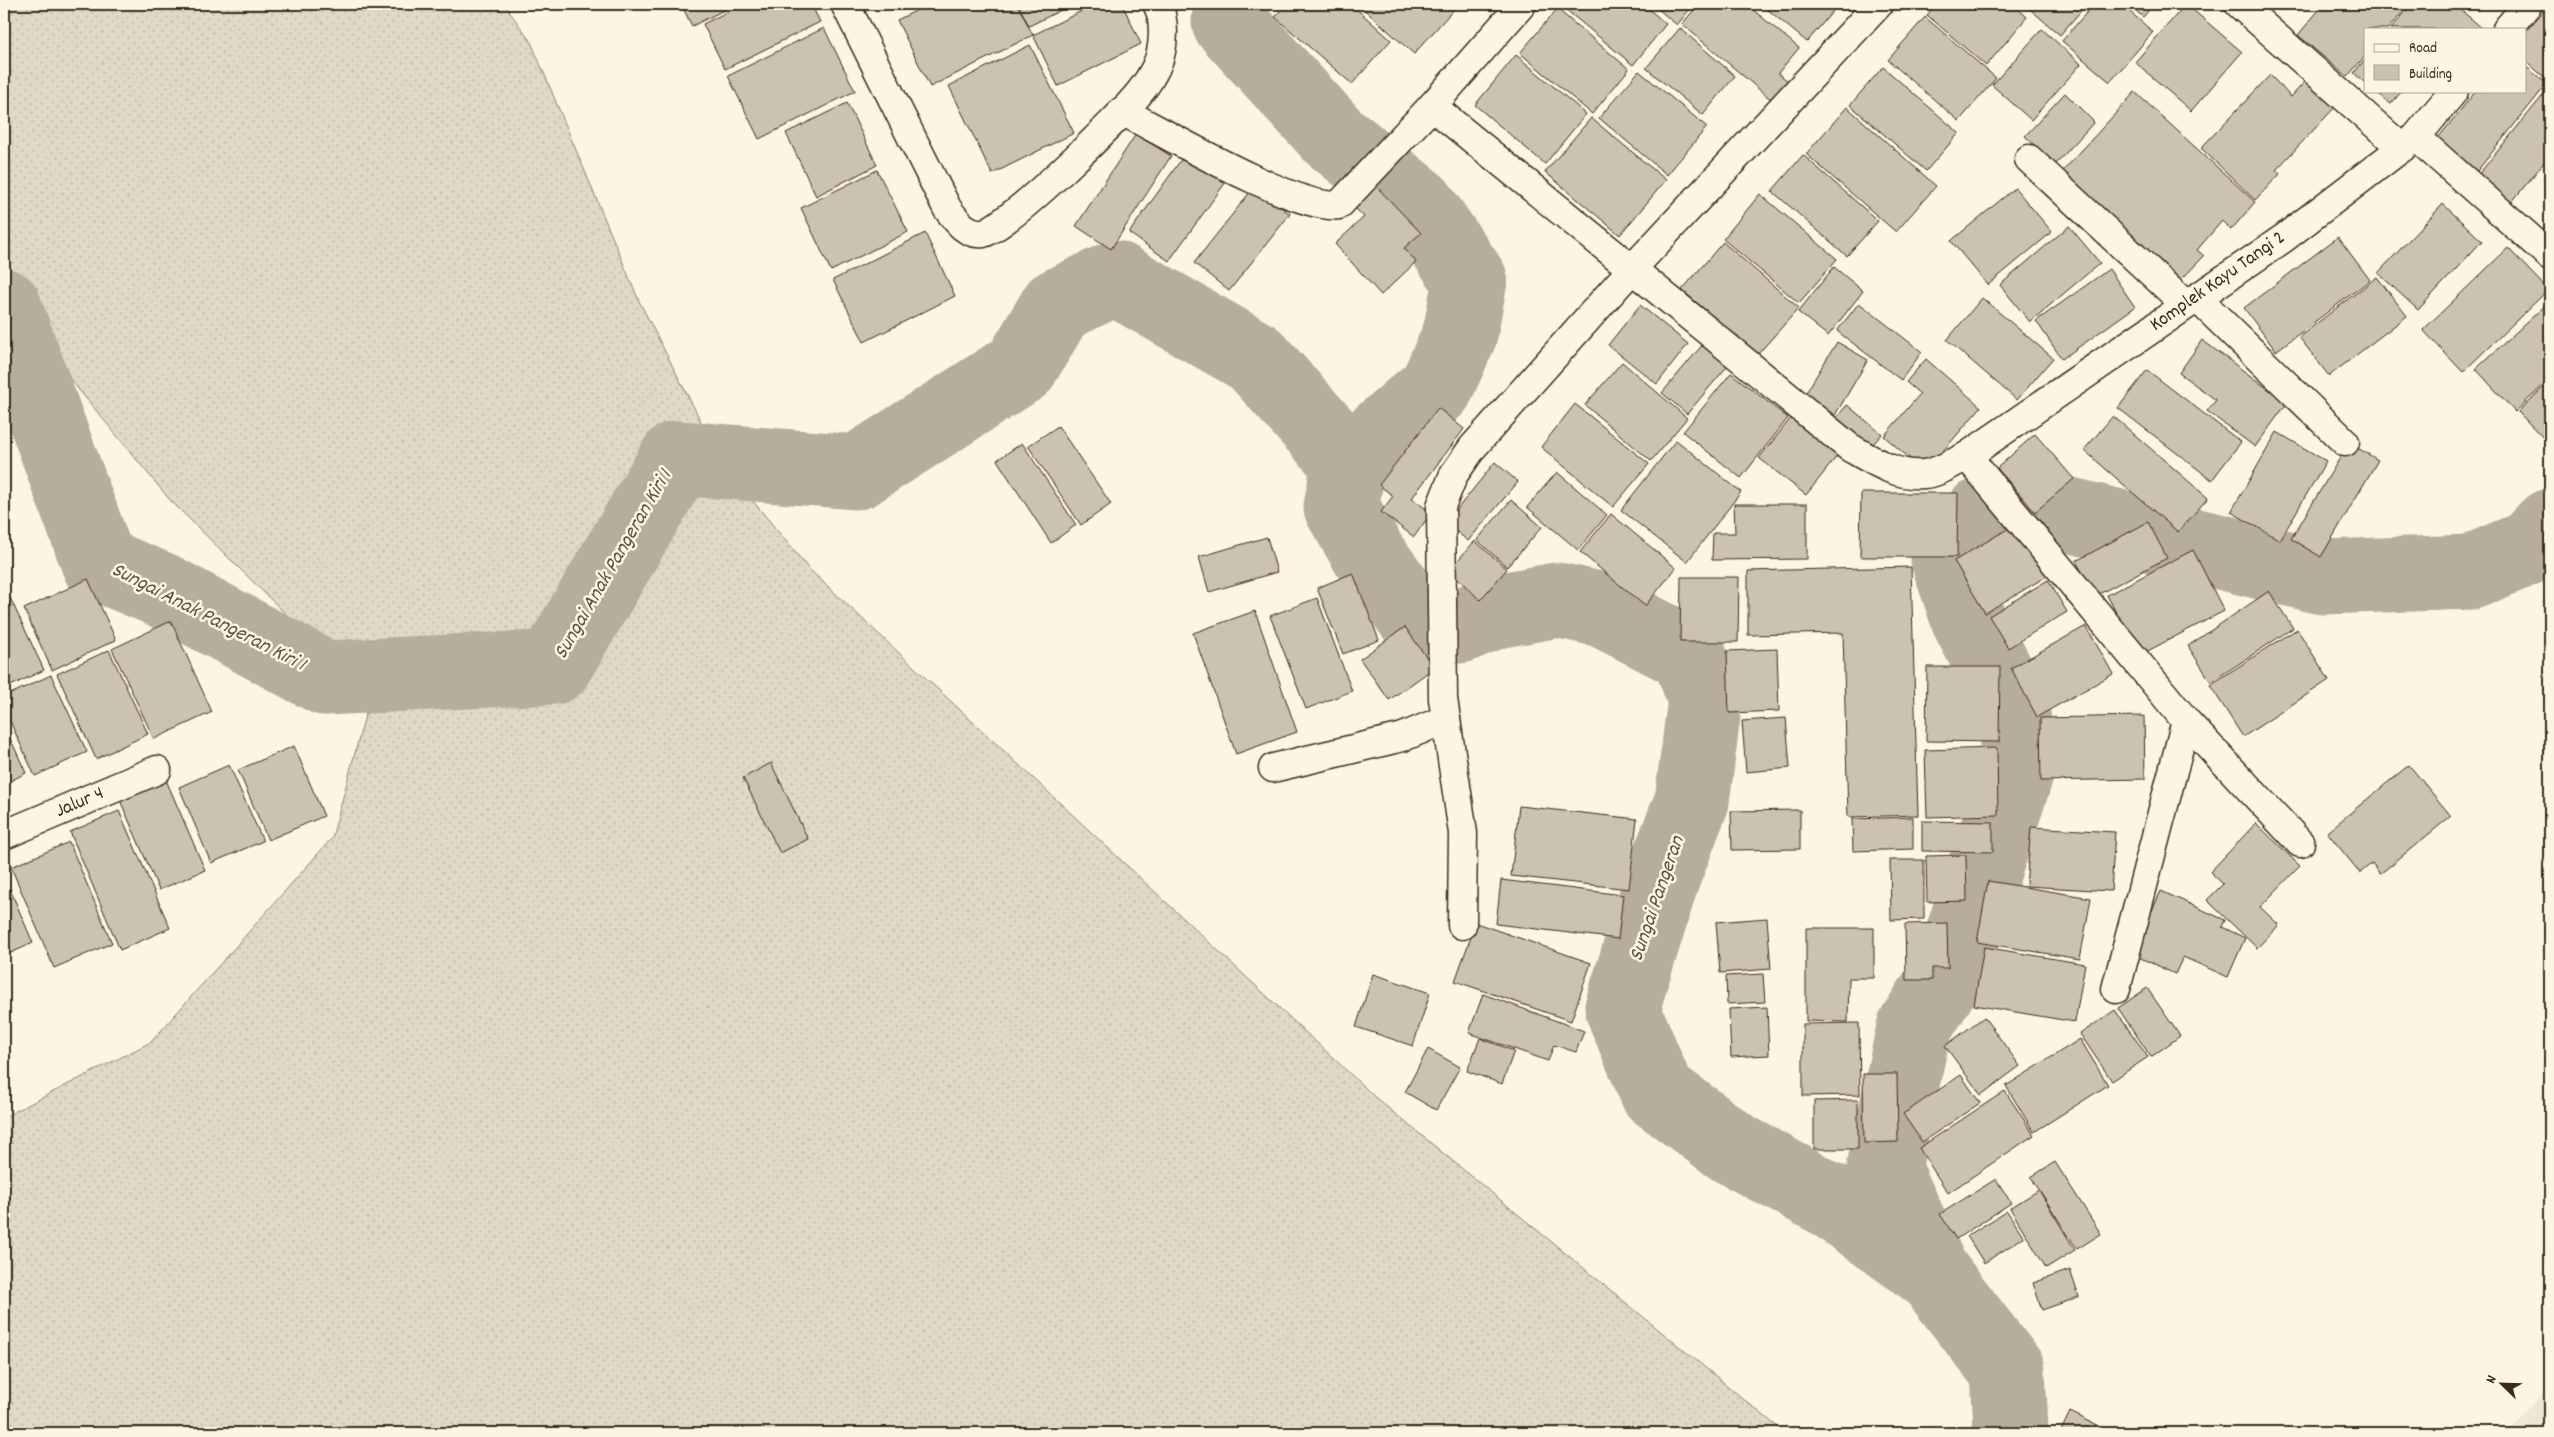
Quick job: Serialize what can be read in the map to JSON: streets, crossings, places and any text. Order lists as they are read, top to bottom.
{
  "streets": {
    "street": ["Komplek Kayu Tangi 2", "Jalur 4"]
  },
  "water": ["Sungai Anak Pangeran Kiri 1", "Sungai Pangeran"],
  "legend": ["Road", "Building"],
  "north": "top left"
}
